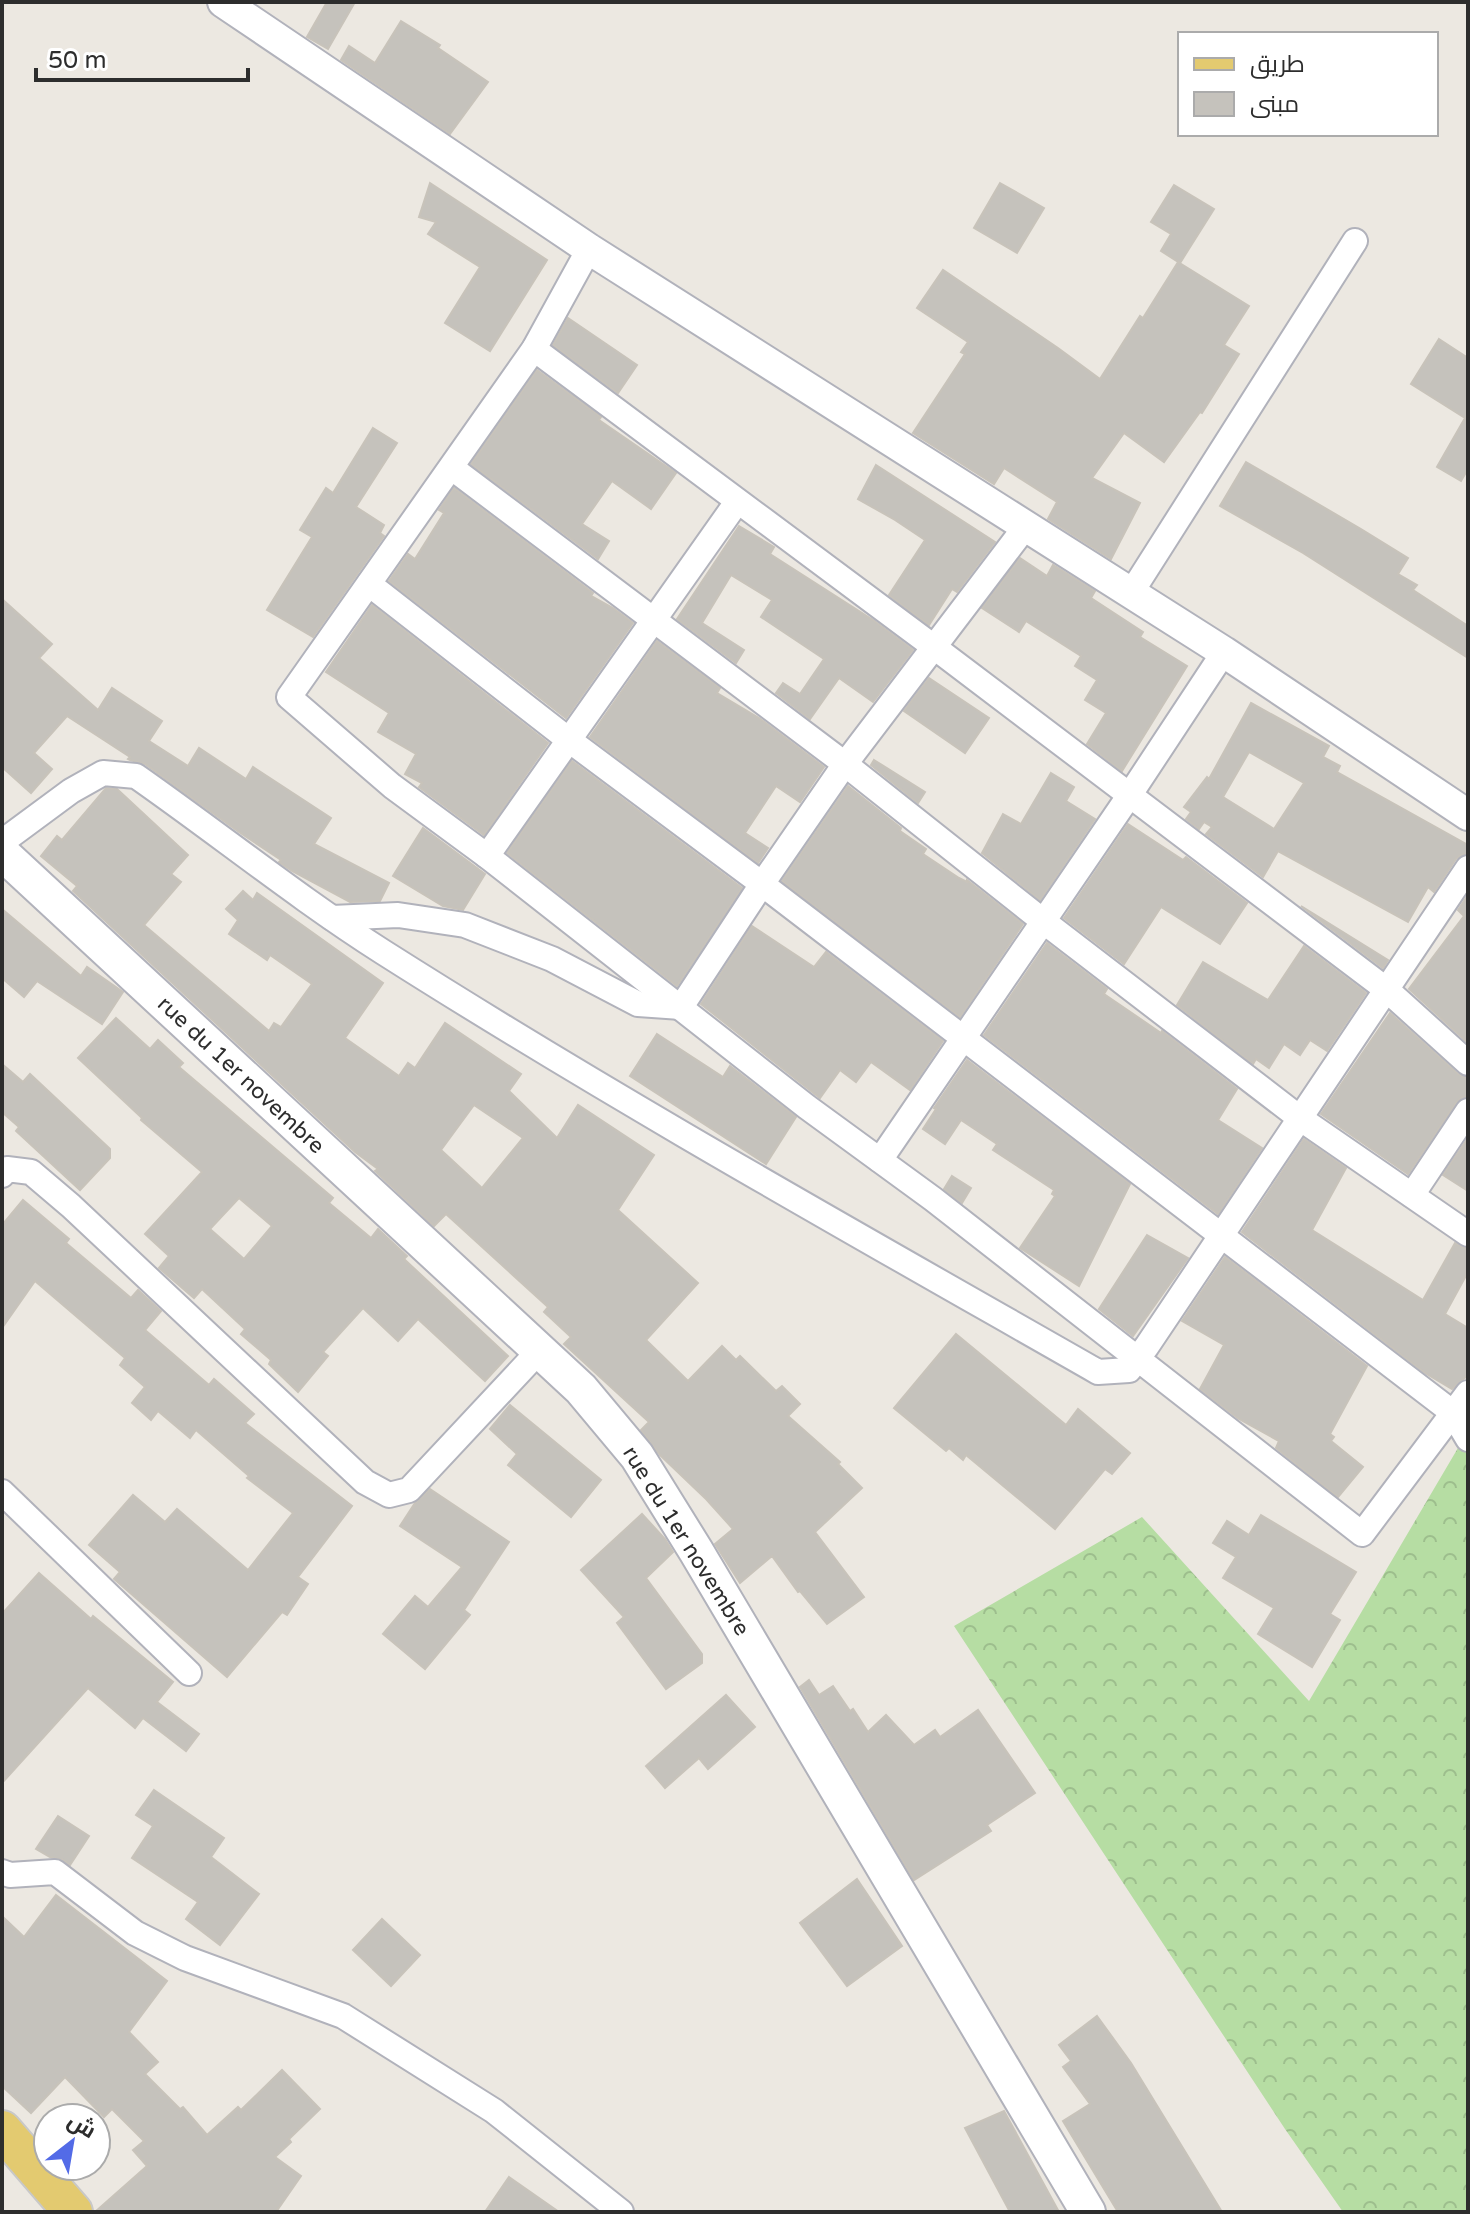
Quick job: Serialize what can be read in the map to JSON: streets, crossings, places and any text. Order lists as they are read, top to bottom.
{
  "streets": {
    "main road": ["rue du 1er novembre"]
  },
  "legend": ["طريق", "مبنى"],
  "scale_bar": "50 m",
  "north": "top right"
}
